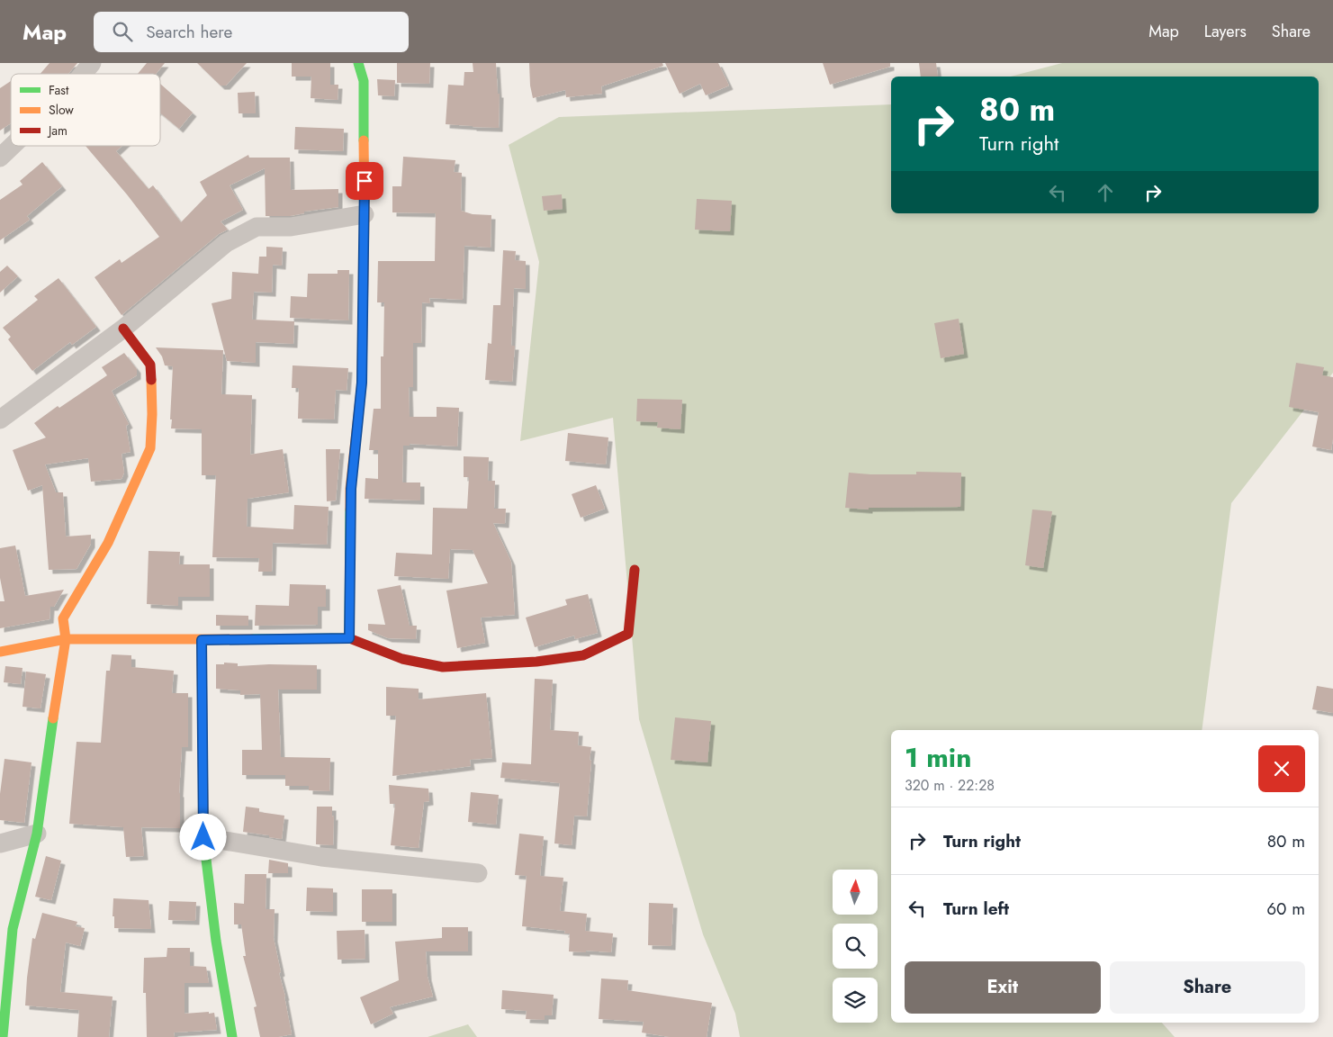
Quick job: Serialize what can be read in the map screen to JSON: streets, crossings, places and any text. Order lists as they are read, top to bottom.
{
  "legend": ["Fast", "Slow", "Jam"],
  "north": "top",
  "page": {
    "header": "Map",
    "search": "Search here",
    "nav": ["Map", "Layers", "Share"],
    "turn": ["80 m", "Turn right"],
    "heading": ["1 min", "320 m · 22:28"],
    "list": [
      {
        "name": "Turn right",
        "value": "80 m"
      },
      {
        "name": "Turn left",
        "value": "60 m"
      }
    ],
    "buttons": ["Exit", "Share"]
  }
}
